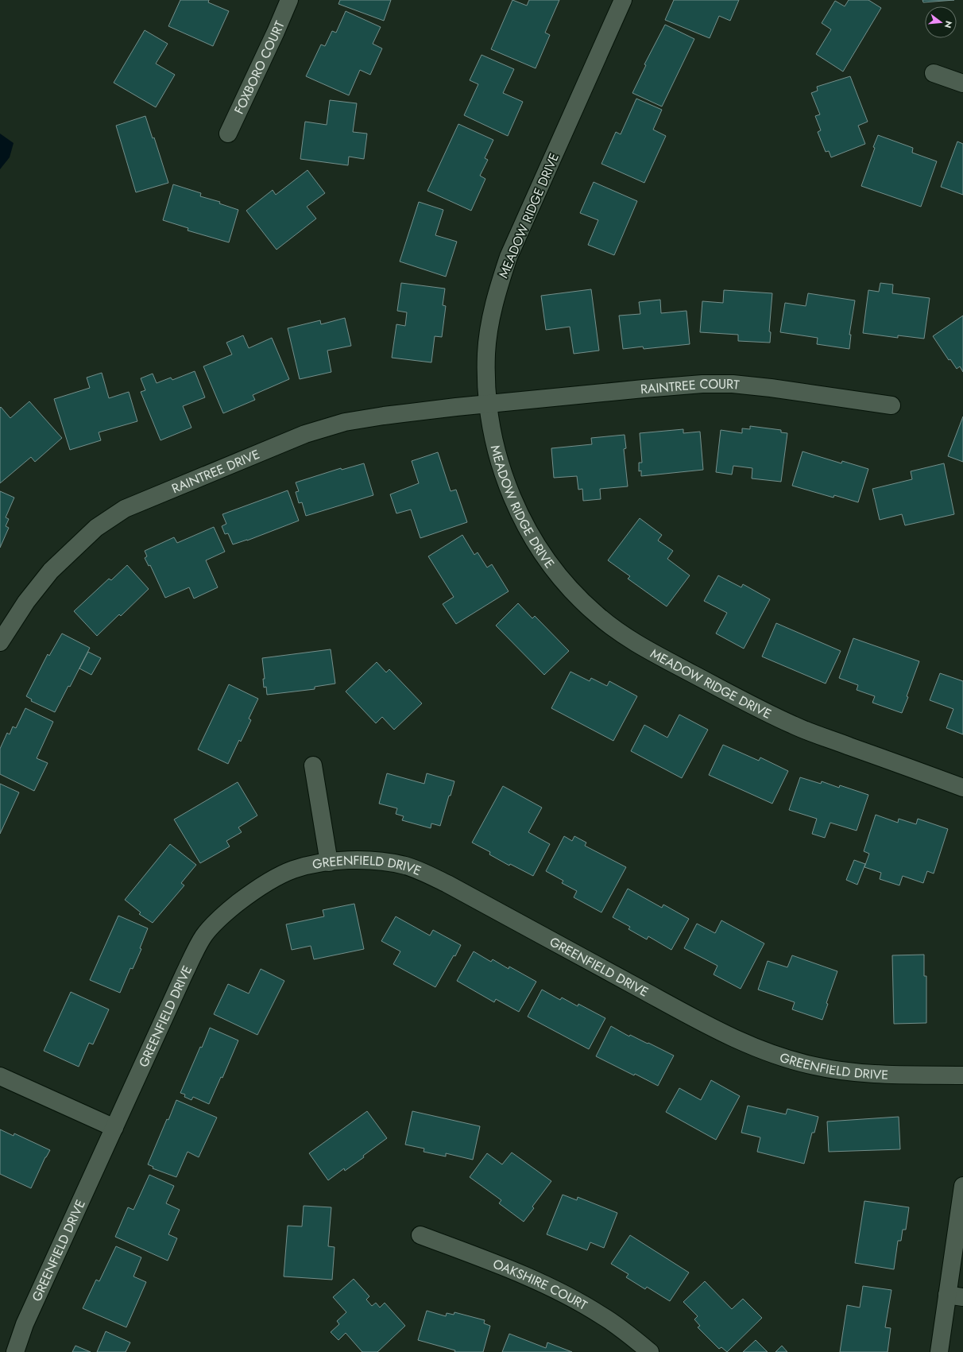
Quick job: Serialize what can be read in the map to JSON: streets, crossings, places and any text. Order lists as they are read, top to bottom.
{
  "streets": {
    "street": [
      "FOXBORO COURT",
      "MEADOW RIDGE DRIVE",
      "RAINTREE COURT",
      "RAINTREE DRIVE",
      "GREENFIELD DRIVE",
      "OAKSHIRE COURT"
    ]
  },
  "crossings": [
    ["MEADOW RIDGE DRIVE", "RAINTREE COURT"],
    ["MEADOW RIDGE DRIVE", "RAINTREE DRIVE"],
    ["RAINTREE COURT", "RAINTREE DRIVE"]
  ],
  "north": "right"
}
